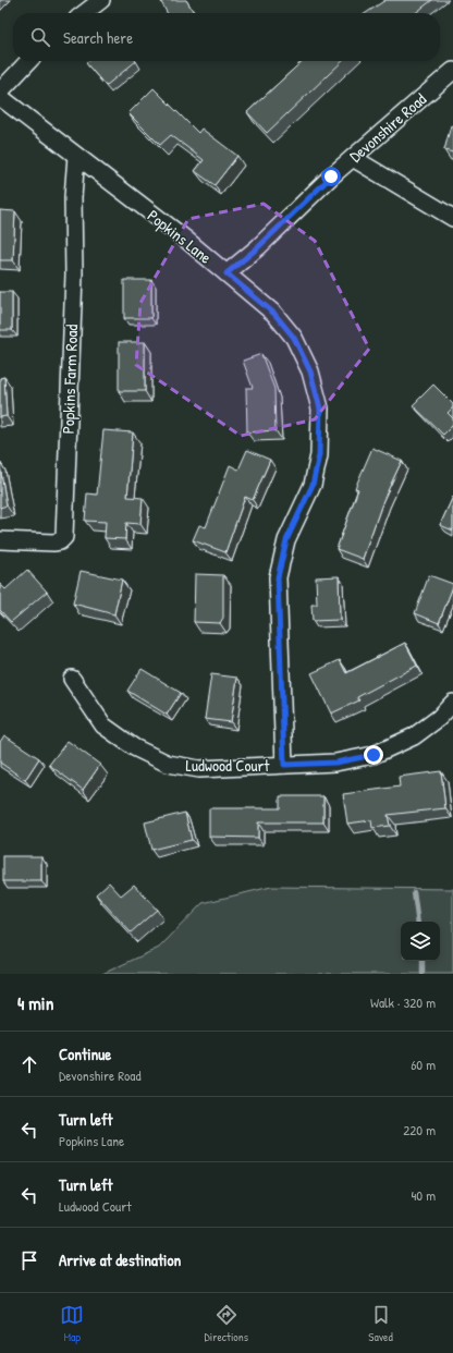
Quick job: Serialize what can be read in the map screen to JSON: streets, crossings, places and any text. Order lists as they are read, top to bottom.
{
  "streets": {
    "street": [
      "Devonshire Road",
      "Popkins Lane",
      "Popkins Farm Road",
      "Ludwood Court"
    ]
  },
  "crossings": [
    ["Devonshire Road", "Popkins Lane"],
    ["Popkins Lane", "Popkins Farm Road"],
    ["Popkins Lane", "Ludwood Court"]
  ],
  "page": {
    "search": "Search here",
    "heading": ["4 min", "Walk · 320 m"],
    "list": [
      ["Continue", "Devonshire Road", "60 m"],
      ["Turn left", "Popkins Lane", "220 m"],
      ["Turn left", "Ludwood Court", "40 m"],
      "Arrive at destination"
    ],
    "nav": ["Map", "Directions", "Saved"]
  }
}
